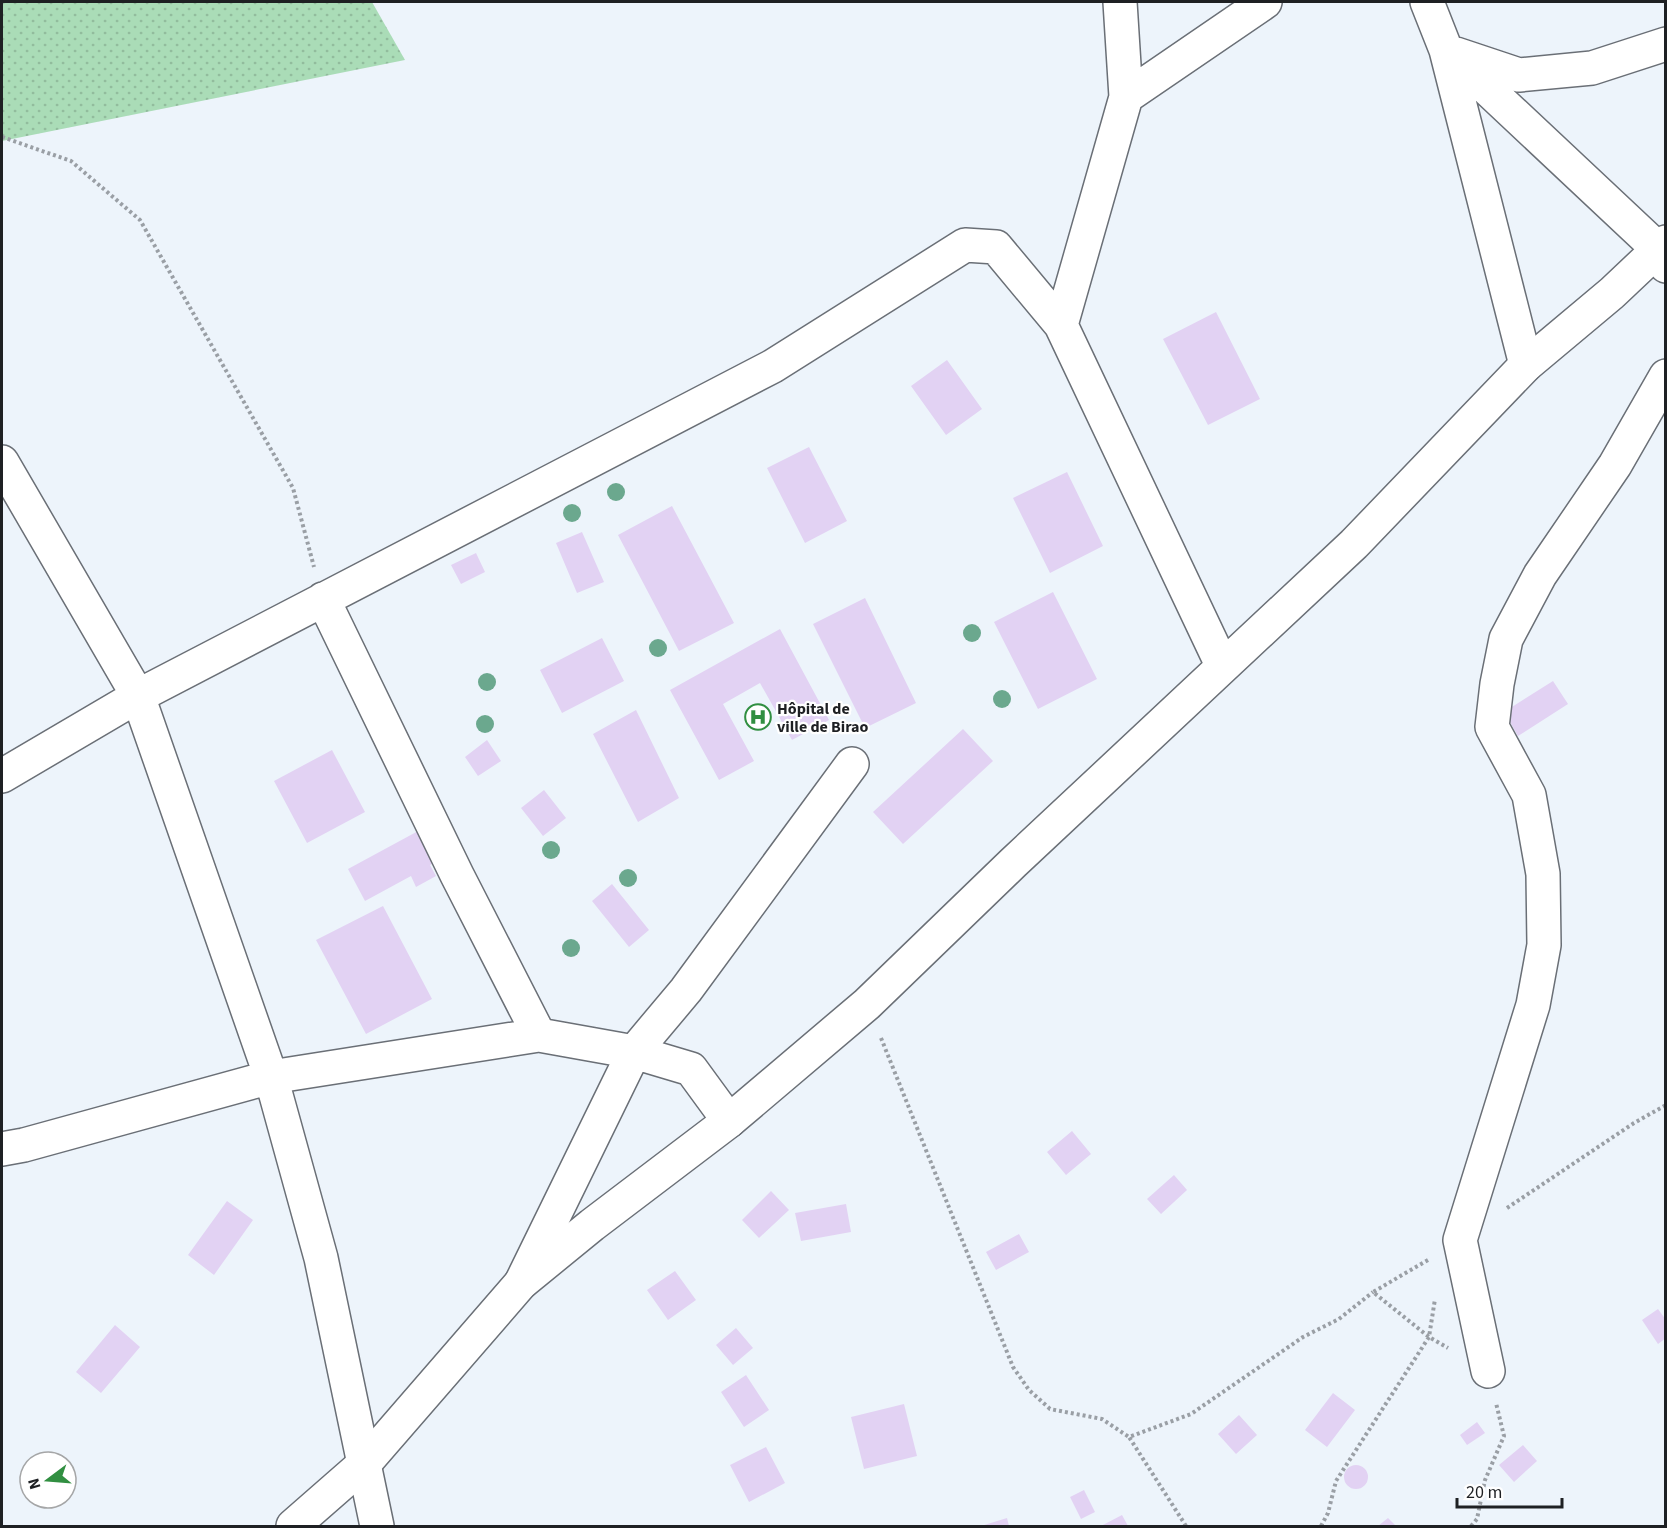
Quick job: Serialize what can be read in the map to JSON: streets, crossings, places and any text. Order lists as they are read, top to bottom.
{
  "places": {
    "hospital": ["Hôpital de ville de Birao"]
  },
  "scale_bar": "20 m",
  "north": "left"
}
